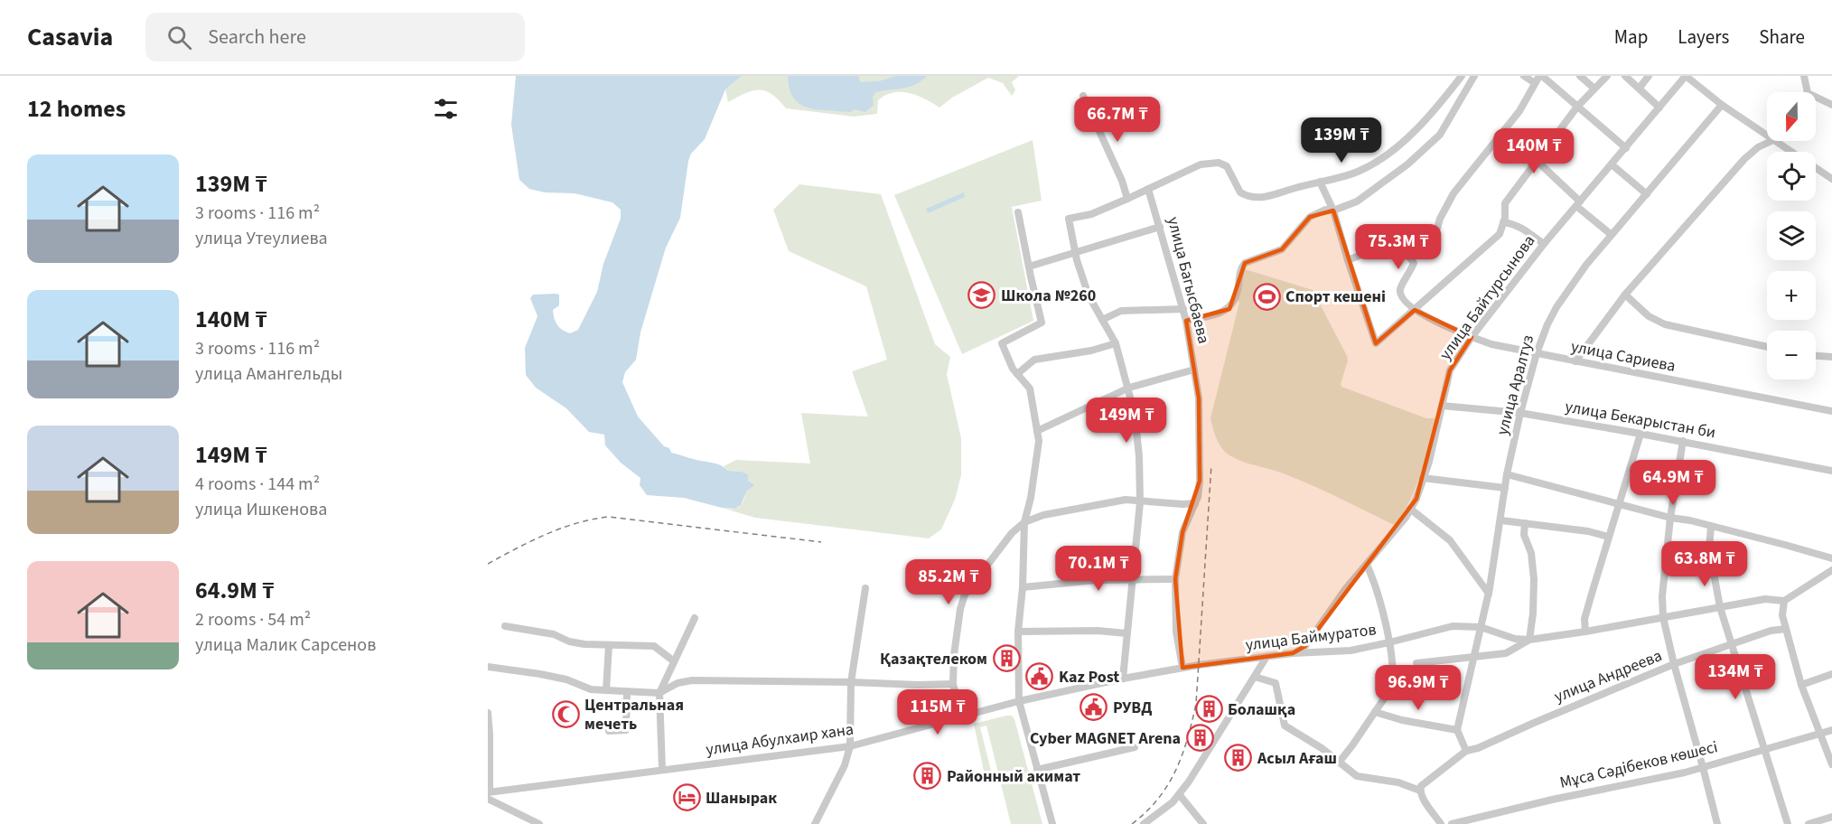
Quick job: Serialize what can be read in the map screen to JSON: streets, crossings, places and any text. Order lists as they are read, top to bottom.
{
  "streets": {
    "street": [
      "улица Багысбаева",
      "улица Байтурсынова",
      "улица Сариева",
      "улица Аралтуз",
      "улица Бекарыстан би",
      "улица Баймуратов",
      "улица Андреева",
      "улица Абулхаир хана",
      "Мұса Сәдібеков көшесі"
    ]
  },
  "crossings": [
    ["улица Багысбаева", "улица Абулхаир хана"],
    ["улица Байтурсынова", "улица Сариева"],
    ["улица Байтурсынова", "улица Бекарыстан би"],
    ["улица Байтурсынова", "улица Баймуратов"],
    ["улица Сариева", "улица Аралтуз"],
    ["улица Аралтуз", "улица Бекарыстан би"],
    ["улица Аралтуз", "улица Баймуратов"],
    ["улица Баймуратов", "улица Абулхаир хана"]
  ],
  "places": {
    "school or university": ["Школа №260"],
    "sports": ["Спорт кешені"],
    "building": [
      "Қазақтелеком",
      "Болашқа",
      "Cyber MAGNET Arena",
      "Асыл Ағаш",
      "Районный акимат"
    ],
    "public building": ["Kaz Post", "РУВД"],
    "mosque": ["Центральная мечеть"],
    "hotel": ["Шанырак"]
  },
  "north": "bottom",
  "page": {
    "header": "Casavia",
    "search": "Search here",
    "nav": ["Map", "Layers", "Share"],
    "heading": "12 homes",
    "map_buttons": ["+", "−"],
    "price": [
      "66.7M ₸",
      "139M ₸",
      "140M ₸",
      "75.3M ₸",
      "149M ₸",
      "64.9M ₸",
      "63.8M ₸",
      "70.1M ₸",
      "85.2M ₸",
      "134M ₸",
      "96.9M ₸",
      "115M ₸"
    ],
    "list": [
      {
        "name": "139M ₸",
        "note": "3 rooms · 116 m² · улица Утеулиева"
      },
      {
        "name": "140M ₸",
        "note": "3 rooms · 116 m² · улица Амангельды"
      },
      {
        "name": "149M ₸",
        "note": "4 rooms · 144 m² · улица Ишкенова"
      },
      {
        "name": "64.9M ₸",
        "note": "2 rooms · 54 m² · улица Малик Сарсенов"
      }
    ]
  }
}
